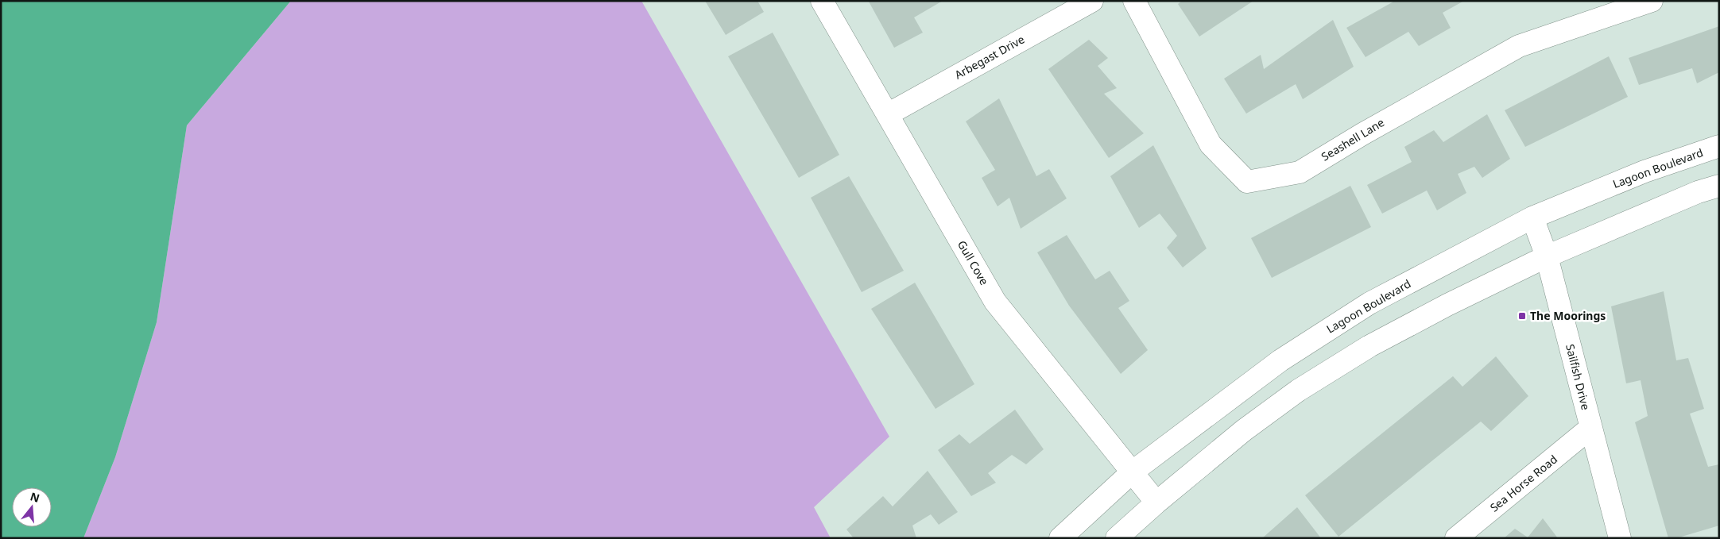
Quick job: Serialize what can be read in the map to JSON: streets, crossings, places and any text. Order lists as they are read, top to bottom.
{
  "streets": {
    "street": [
      "Arbegast Drive",
      "Seashell Lane",
      "Lagoon Boulevard",
      "Gull Cove",
      "Sailfish Drive",
      "Sea Horse Road"
    ]
  },
  "crossings": [
    ["Arbegast Drive", "Gull Cove"],
    ["Lagoon Boulevard", "Gull Cove"],
    ["Lagoon Boulevard", "Sailfish Drive"],
    ["Sailfish Drive", "Sea Horse Road"]
  ],
  "places": {
    "transit": ["The Moorings"]
  },
  "north": "top"
}
